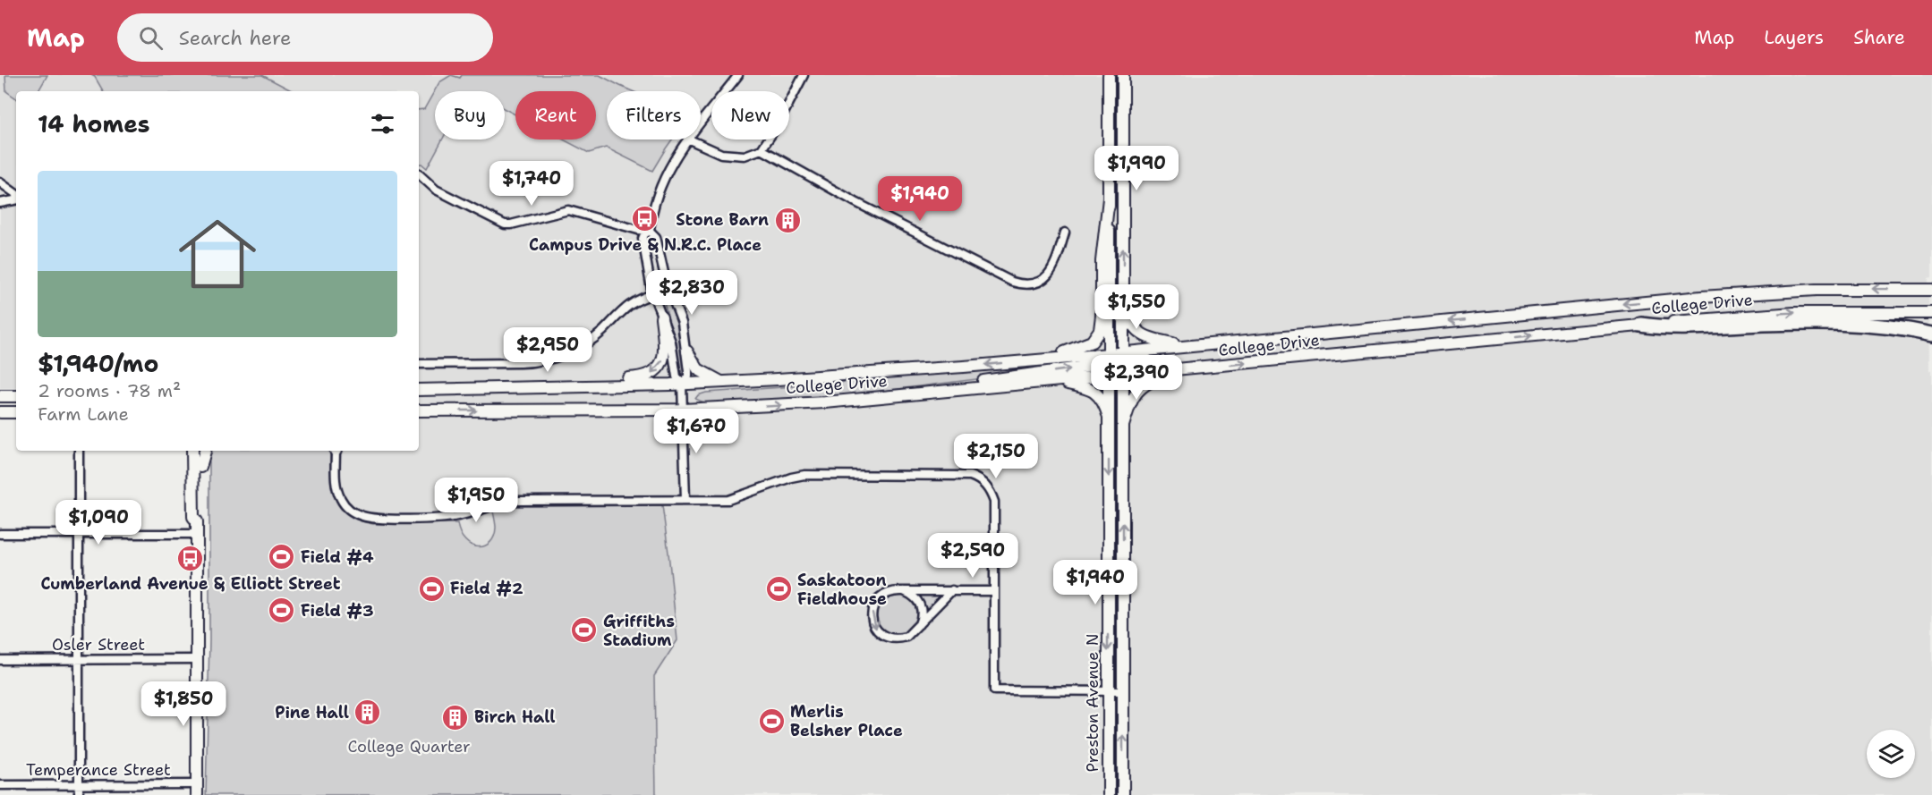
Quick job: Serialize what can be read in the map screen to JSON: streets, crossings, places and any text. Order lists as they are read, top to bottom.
{
  "streets": {
    "main road": ["College Drive", "Preston Avenue N"],
    "street": ["Osler Street", "Temperance Street"]
  },
  "crossings": [
    ["College Drive", "Preston Avenue N"]
  ],
  "parks": ["College Quarter"],
  "places": {
    "bus stop": ["Campus Drive & N.R.C. Place", "Cumberland Avenue & Elliott Street"],
    "building": ["Stone Barn", "Pine Hall", "Birch Hall"],
    "sports": [
      "Field #4",
      "Field #2",
      "Saskatoon Fieldhouse",
      "Field #3",
      "Griffiths Stadium",
      "Merlis Belsher Place"
    ]
  },
  "page": {
    "header": "Map",
    "search": "Search here",
    "nav": ["Map", "Layers", "Share"],
    "chip": [
      "Buy",
      "Rent",
      "Filters",
      "New"
    ],
    "heading": "14 homes",
    "price": [
      "$1,990",
      "$1,740",
      "$1,940",
      "$2,830",
      "$1,550",
      "$2,950",
      "$2,390",
      "$1,670",
      "$2,150",
      "$1,950",
      "$1,090",
      "$2,590",
      "$1,940",
      "$1,850"
    ],
    "list": [
      {
        "name": "$1,940/mo",
        "note": "2 rooms · 78 m² · Farm Lane"
      }
    ]
  }
}
